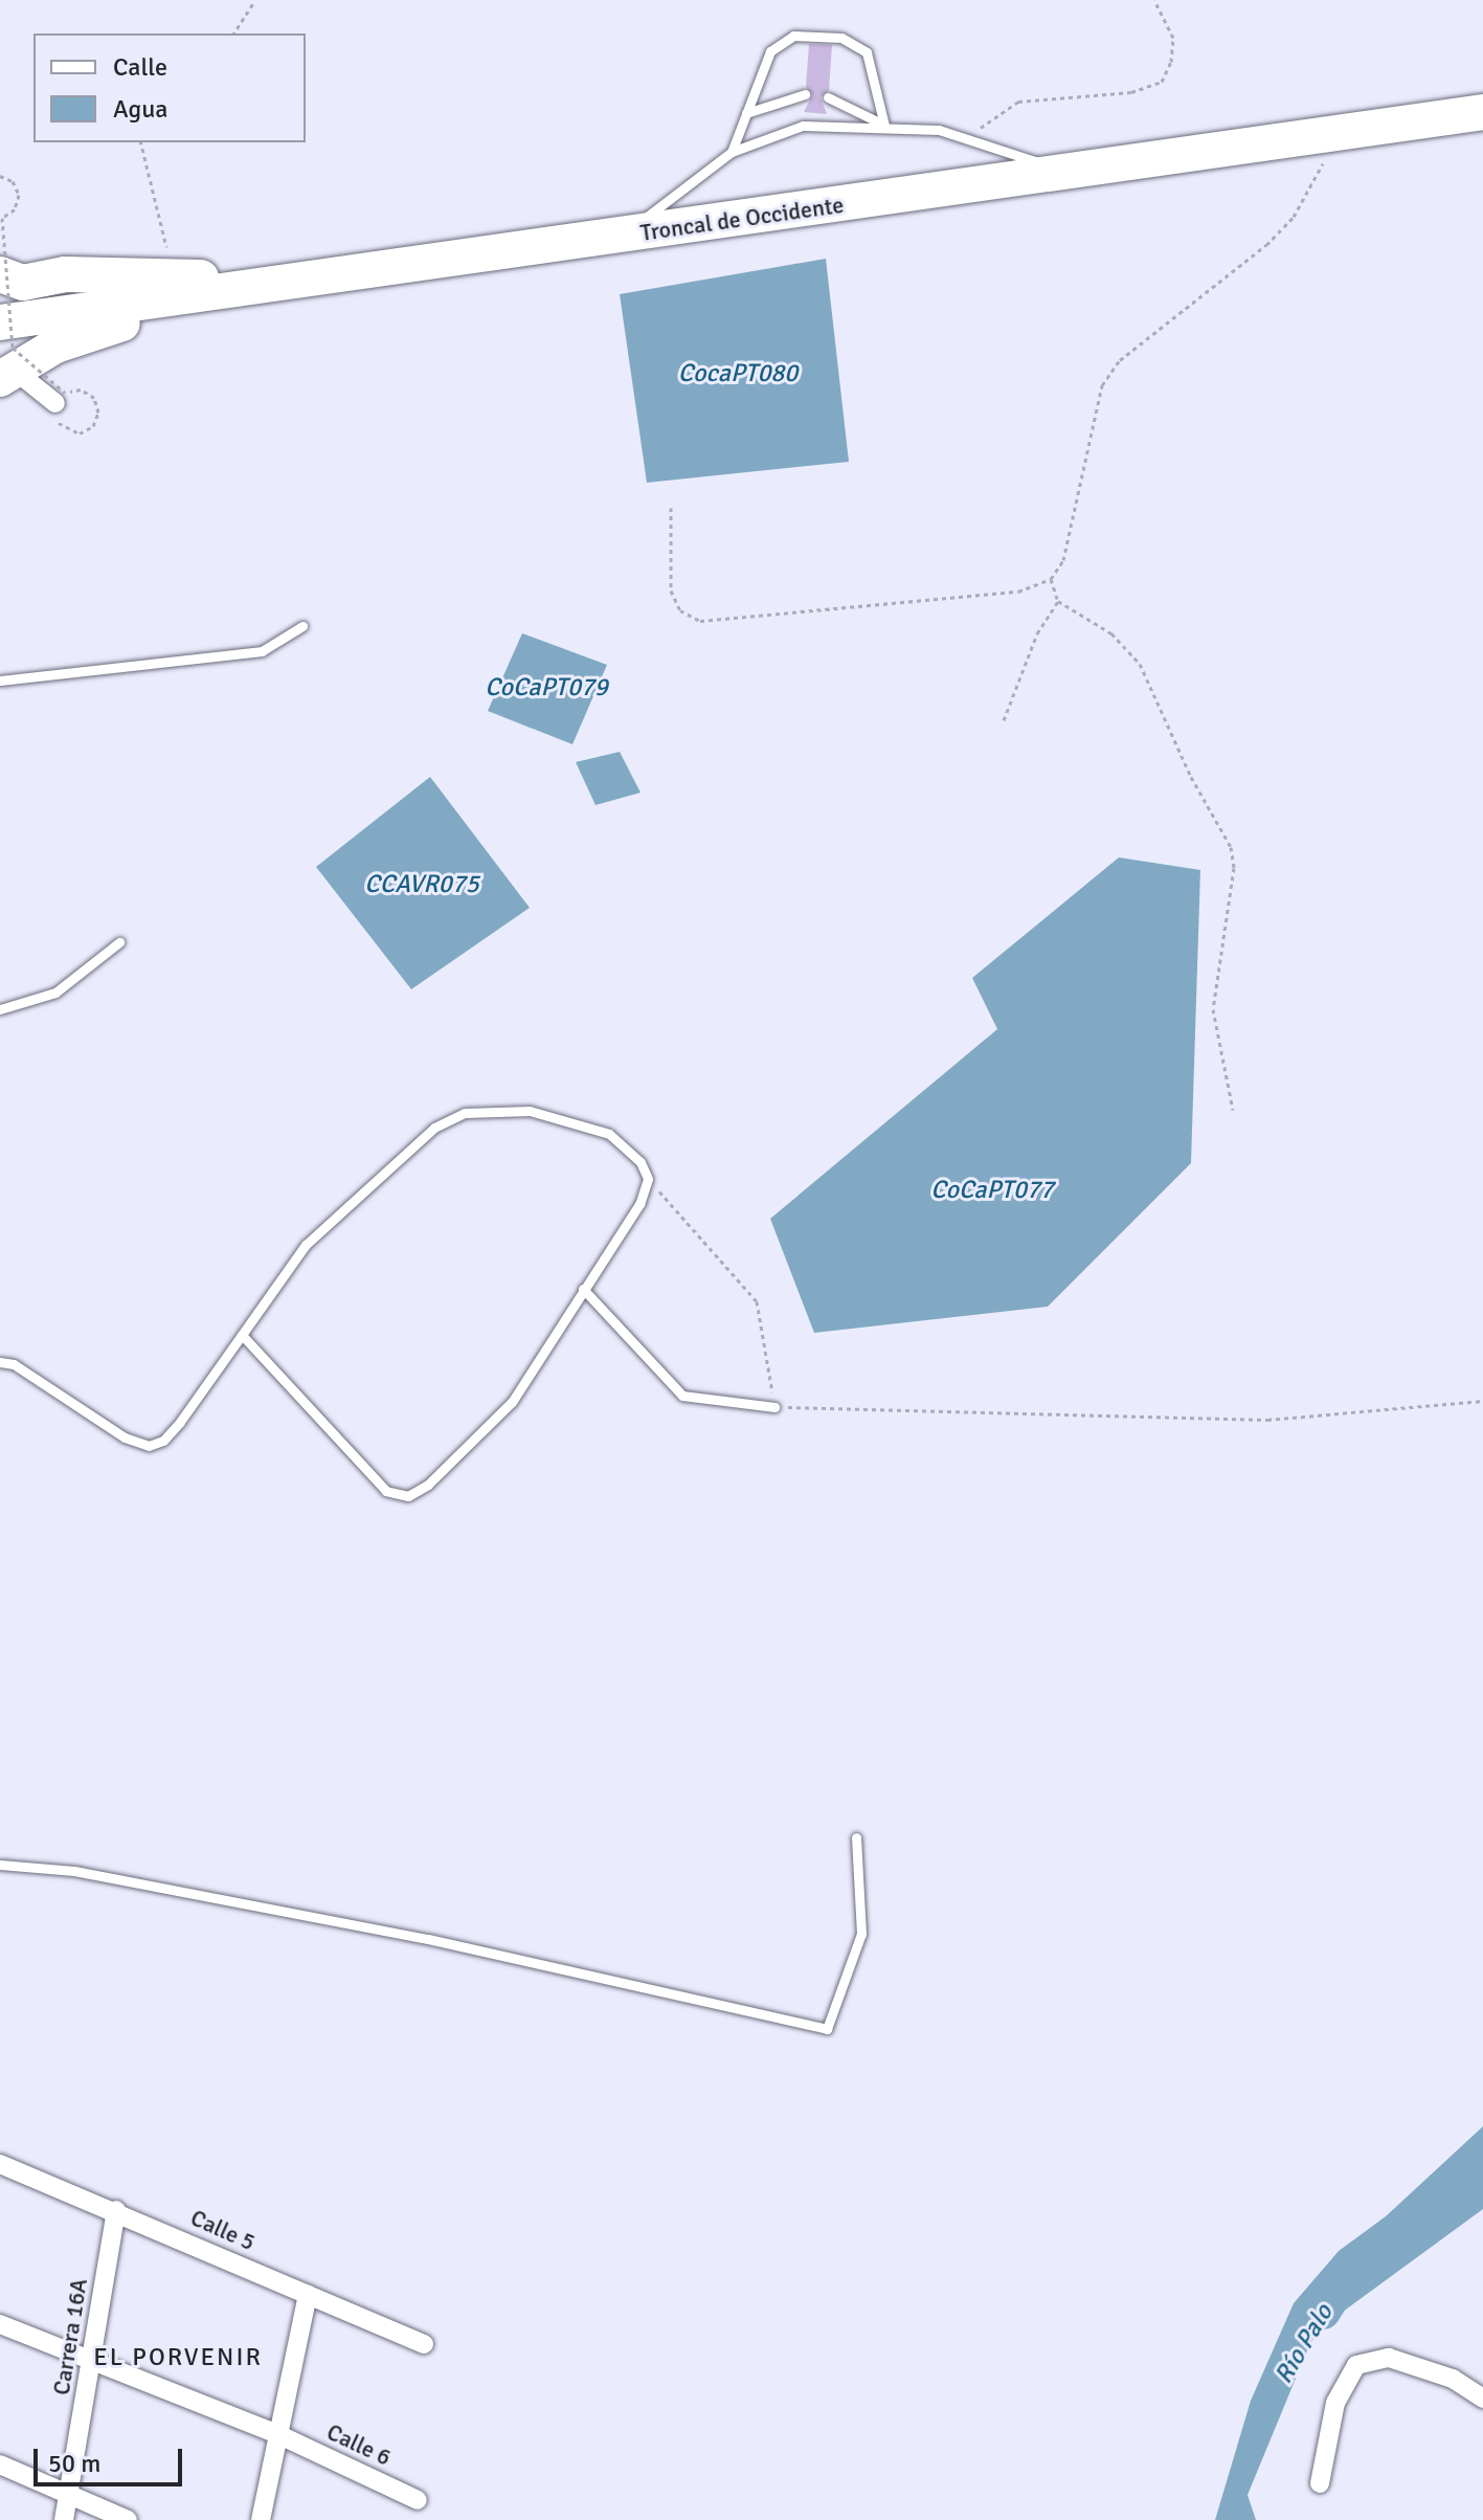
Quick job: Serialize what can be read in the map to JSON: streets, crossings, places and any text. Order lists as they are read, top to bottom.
{
  "streets": {
    "highway": ["Troncal de Occidente"],
    "street": ["Calle 5", "Carrera 16A", "Calle 6"]
  },
  "crossings": [
    ["Calle 5", "Carrera 16A"],
    ["Carrera 16A", "Calle 6"]
  ],
  "districts": ["EL PORVENIR"],
  "water": [
    "CocaPT080",
    "CoCaPT079",
    "CCAVR075",
    "CoCaPT077",
    "Río Palo"
  ],
  "legend": ["Calle", "Agua"],
  "scale_bar": "50 m"
}
